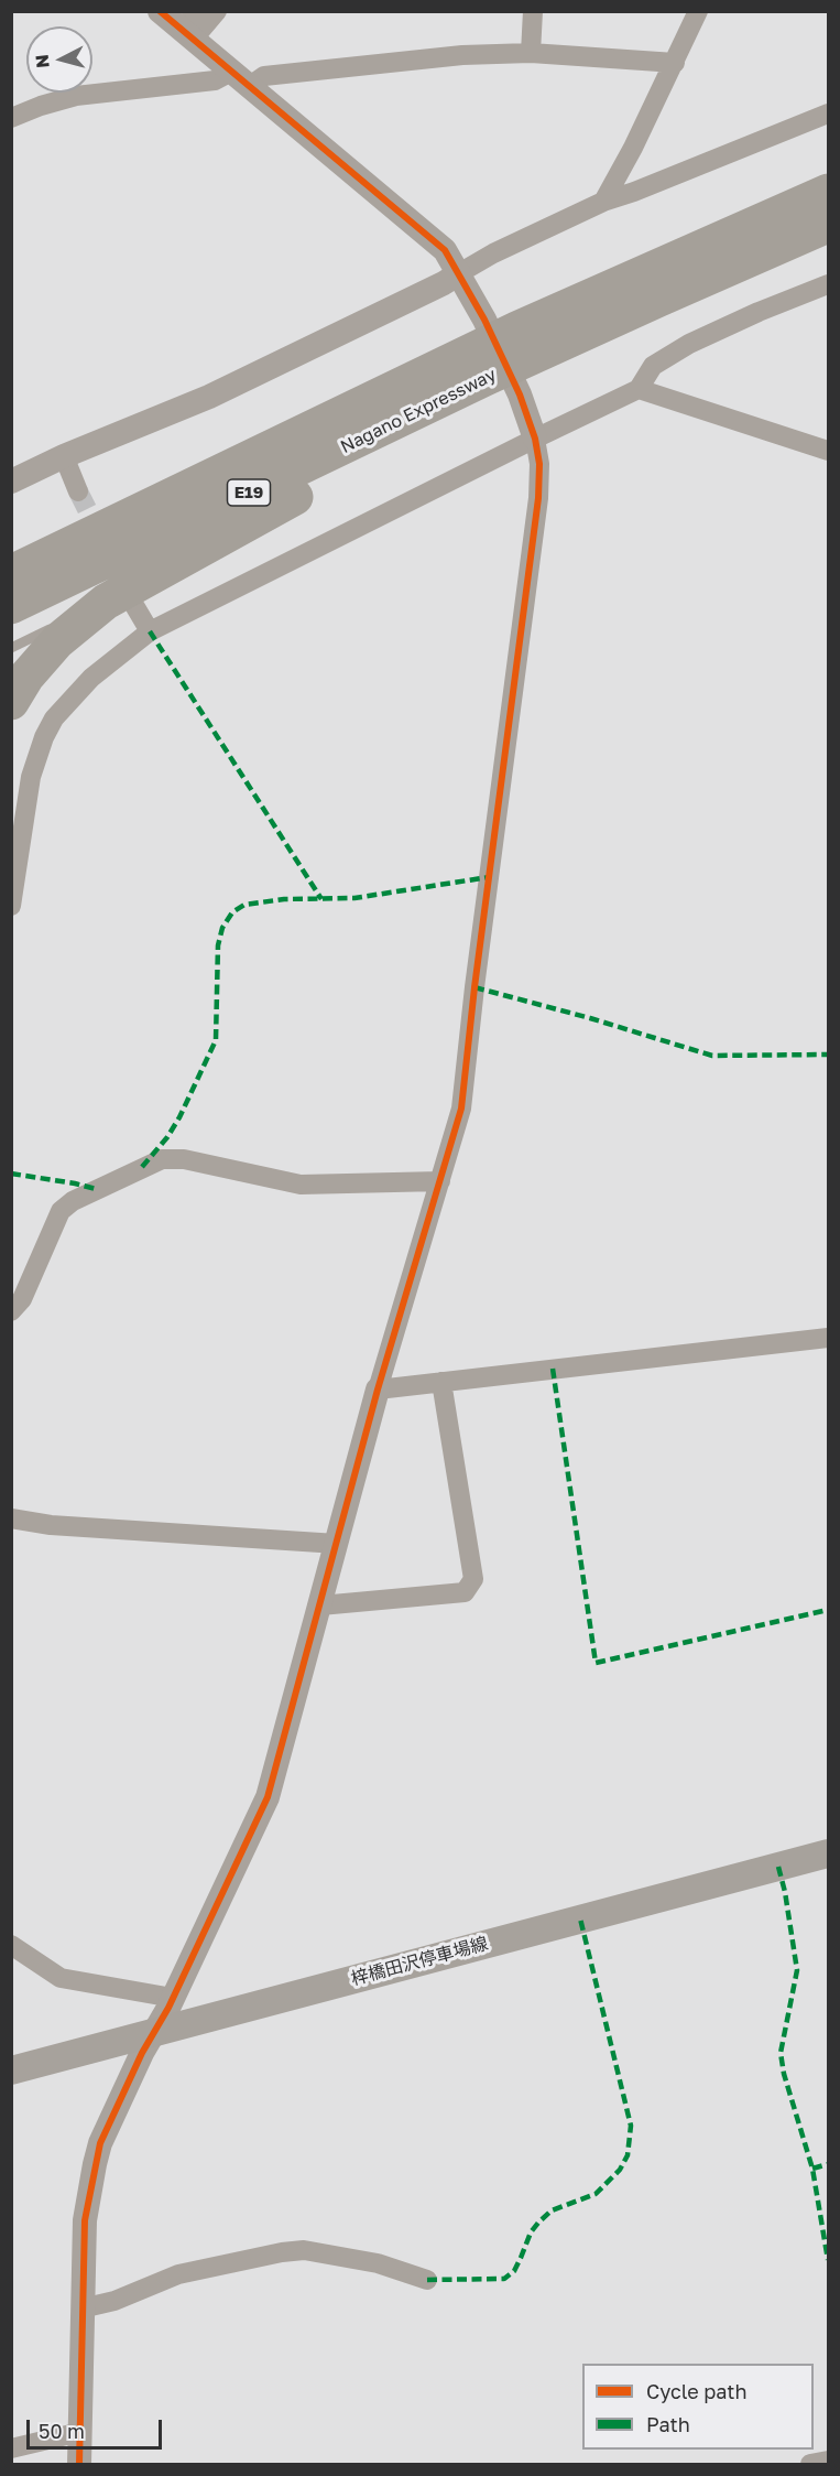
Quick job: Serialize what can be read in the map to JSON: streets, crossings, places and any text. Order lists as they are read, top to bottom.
{
  "streets": {
    "highway": ["Nagano Expressway", "E19"],
    "main road": ["梓橋田沢停車場線"]
  },
  "legend": ["Cycle path", "Path"],
  "scale_bar": "50 m",
  "north": "left"
}
